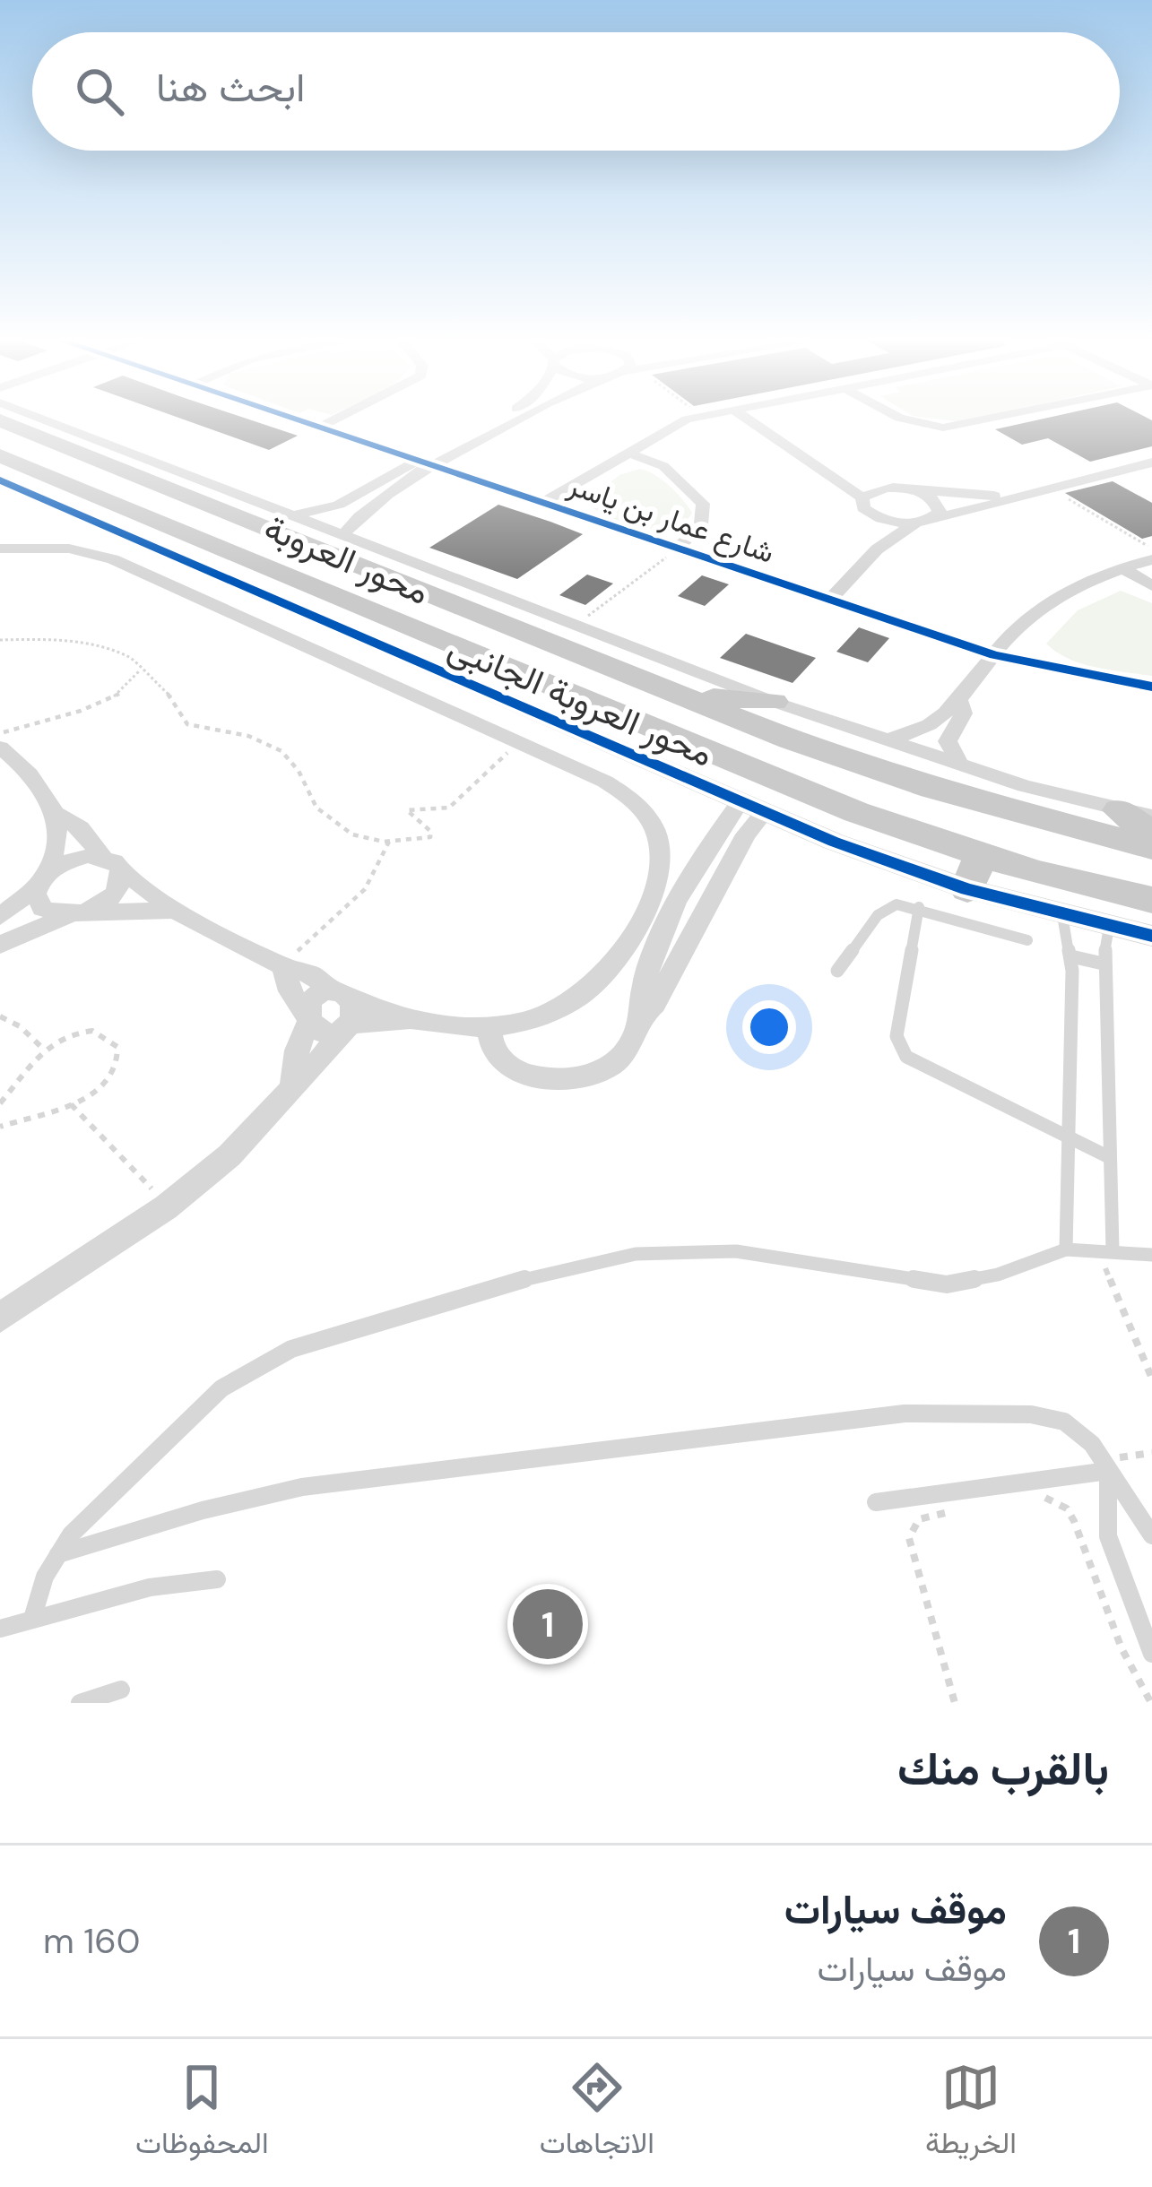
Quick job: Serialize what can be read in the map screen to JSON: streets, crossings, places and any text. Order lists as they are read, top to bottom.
{
  "streets": {
    "main road": ["محور العروبة"],
    "street": ["شارع عمار بن ياسر", "محور العروبة الجانبى"]
  },
  "crossings": [
    ["محور العروبة", "محور العروبة الجانبى"]
  ],
  "page": {
    "search": "ابحث هنا",
    "pins": "1",
    "heading": "بالقرب منك",
    "list": [
      {
        "mark": "1",
        "name": "موقف سيارات",
        "note": "موقف سيارات",
        "value": "160 m"
      }
    ],
    "nav": ["الخريطة", "الاتجاهات", "المحفوظات"]
  }
}
